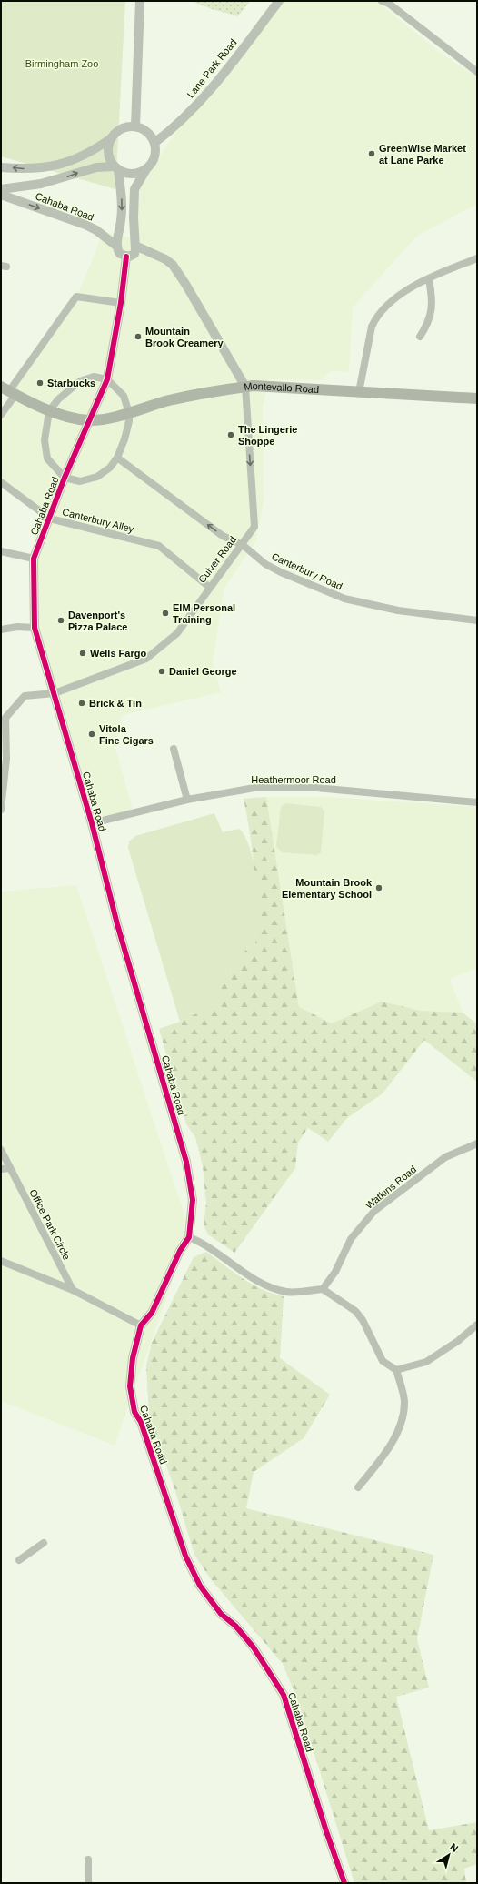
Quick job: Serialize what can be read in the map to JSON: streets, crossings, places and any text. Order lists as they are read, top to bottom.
{
  "streets": {
    "main road": ["Montevallo Road"],
    "street": [
      "Lane Park Road",
      "Cahaba Road",
      "Canterbury Alley",
      "Culver Road",
      "Canterbury Road",
      "Heathermoor Road",
      "Watkins Road",
      "Office Park Circle"
    ]
  },
  "crossings": [
    ["Lane Park Road", "Cahaba Road"],
    ["Cahaba Road", "Montevallo Road"],
    ["Cahaba Road", "Canterbury Alley"],
    ["Cahaba Road", "Culver Road"],
    ["Cahaba Road", "Heathermoor Road"],
    ["Montevallo Road", "Culver Road"],
    ["Canterbury Alley", "Culver Road"],
    ["Culver Road", "Canterbury Road"]
  ],
  "one_way": ["Canterbury Road"],
  "parks": ["Birmingham Zoo"],
  "places": [
    "GreenWise Market at Lane Parke",
    "Mountain Brook Creamery",
    "Starbucks",
    "The Lingerie Shoppe",
    "EIM Personal Training",
    "Davenport's Pizza Palace",
    "Wells Fargo",
    "Daniel George",
    "Brick & Tin",
    "Vitola Fine Cigars",
    "Mountain Brook Elementary School"
  ],
  "north": "top right"
}
